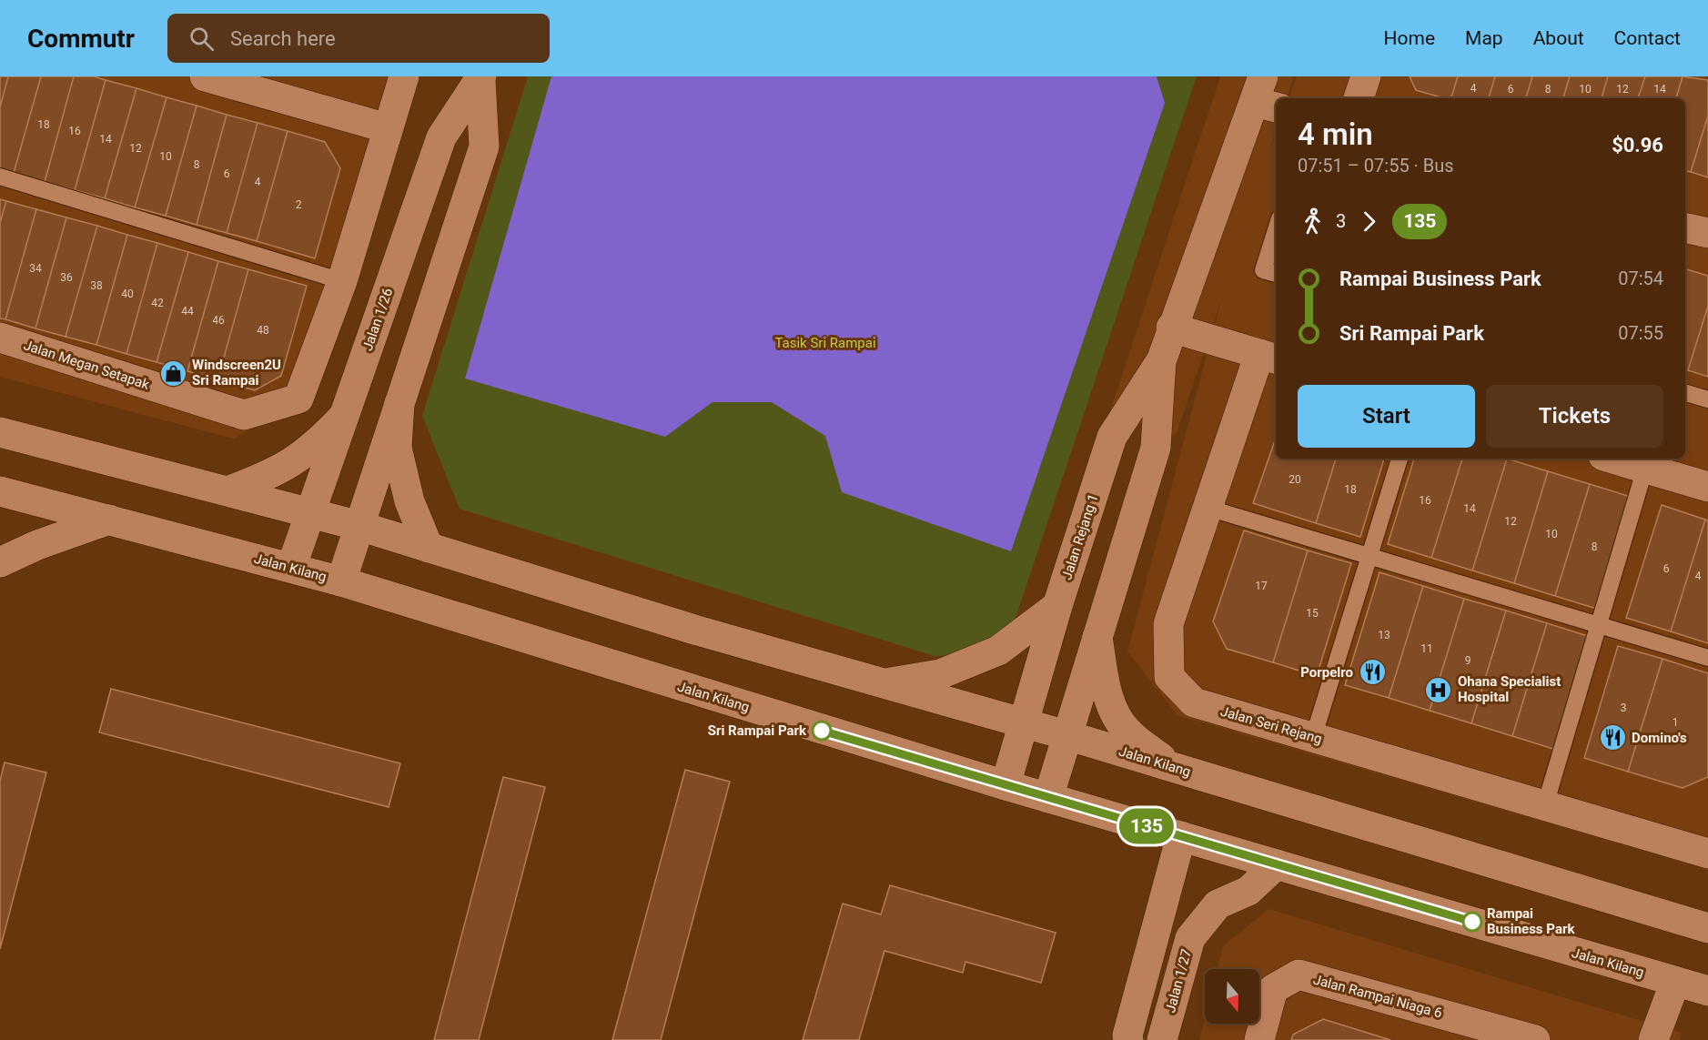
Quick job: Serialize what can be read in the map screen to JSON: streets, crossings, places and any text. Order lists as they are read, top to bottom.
{
  "streets": {
    "street": [
      "Jalan 1/26",
      "Jalan Megan Setapak",
      "Jalan Rejang 1",
      "Jalan Kilang",
      "Jalan Seri Rejang",
      "Jalan 1/27",
      "Jalan Rampai Niaga 6"
    ]
  },
  "crossings": [
    ["Jalan 1/26", "Jalan Kilang"],
    ["Jalan Rejang 1", "Jalan Kilang"],
    ["Jalan Kilang", "Jalan 1/27"]
  ],
  "parks": ["Tasik Sri Rampai"],
  "places": {
    "shop": ["Windscreen2U Sri Rampai"],
    "restaurant": ["Porpelro", "Domino's"],
    "hospital": ["Ohana Specialist Hospital"],
    "other": ["Sri Rampai Park", "Rampai Business Park"]
  },
  "lines": ["bus line 135"],
  "house_numbers": [
    "4",
    "6",
    "8",
    "10",
    "12",
    "14",
    "18",
    "16",
    "14",
    "12",
    "10",
    "8",
    "6",
    "4",
    "2",
    "34",
    "36",
    "38",
    "40",
    "42",
    "44",
    "46",
    "48",
    "20",
    "18",
    "16",
    "14",
    "12",
    "10",
    "8",
    "6",
    "4",
    "17",
    "15",
    "13",
    "11",
    "9",
    "3",
    "1"
  ],
  "north": "bottom",
  "page": {
    "header": "Commutr",
    "search": "Search here",
    "nav": [
      "Home",
      "Map",
      "About",
      "Contact"
    ],
    "on_map": "135",
    "heading": ["4 min", "07:51 – 07:55 · Bus", "$0.96"],
    "legs": ["3", "135"],
    "list": [
      {
        "name": "Rampai Business Park",
        "value": "07:54"
      },
      {
        "name": "Sri Rampai Park",
        "value": "07:55"
      }
    ],
    "buttons": ["Start", "Tickets"]
  }
}
